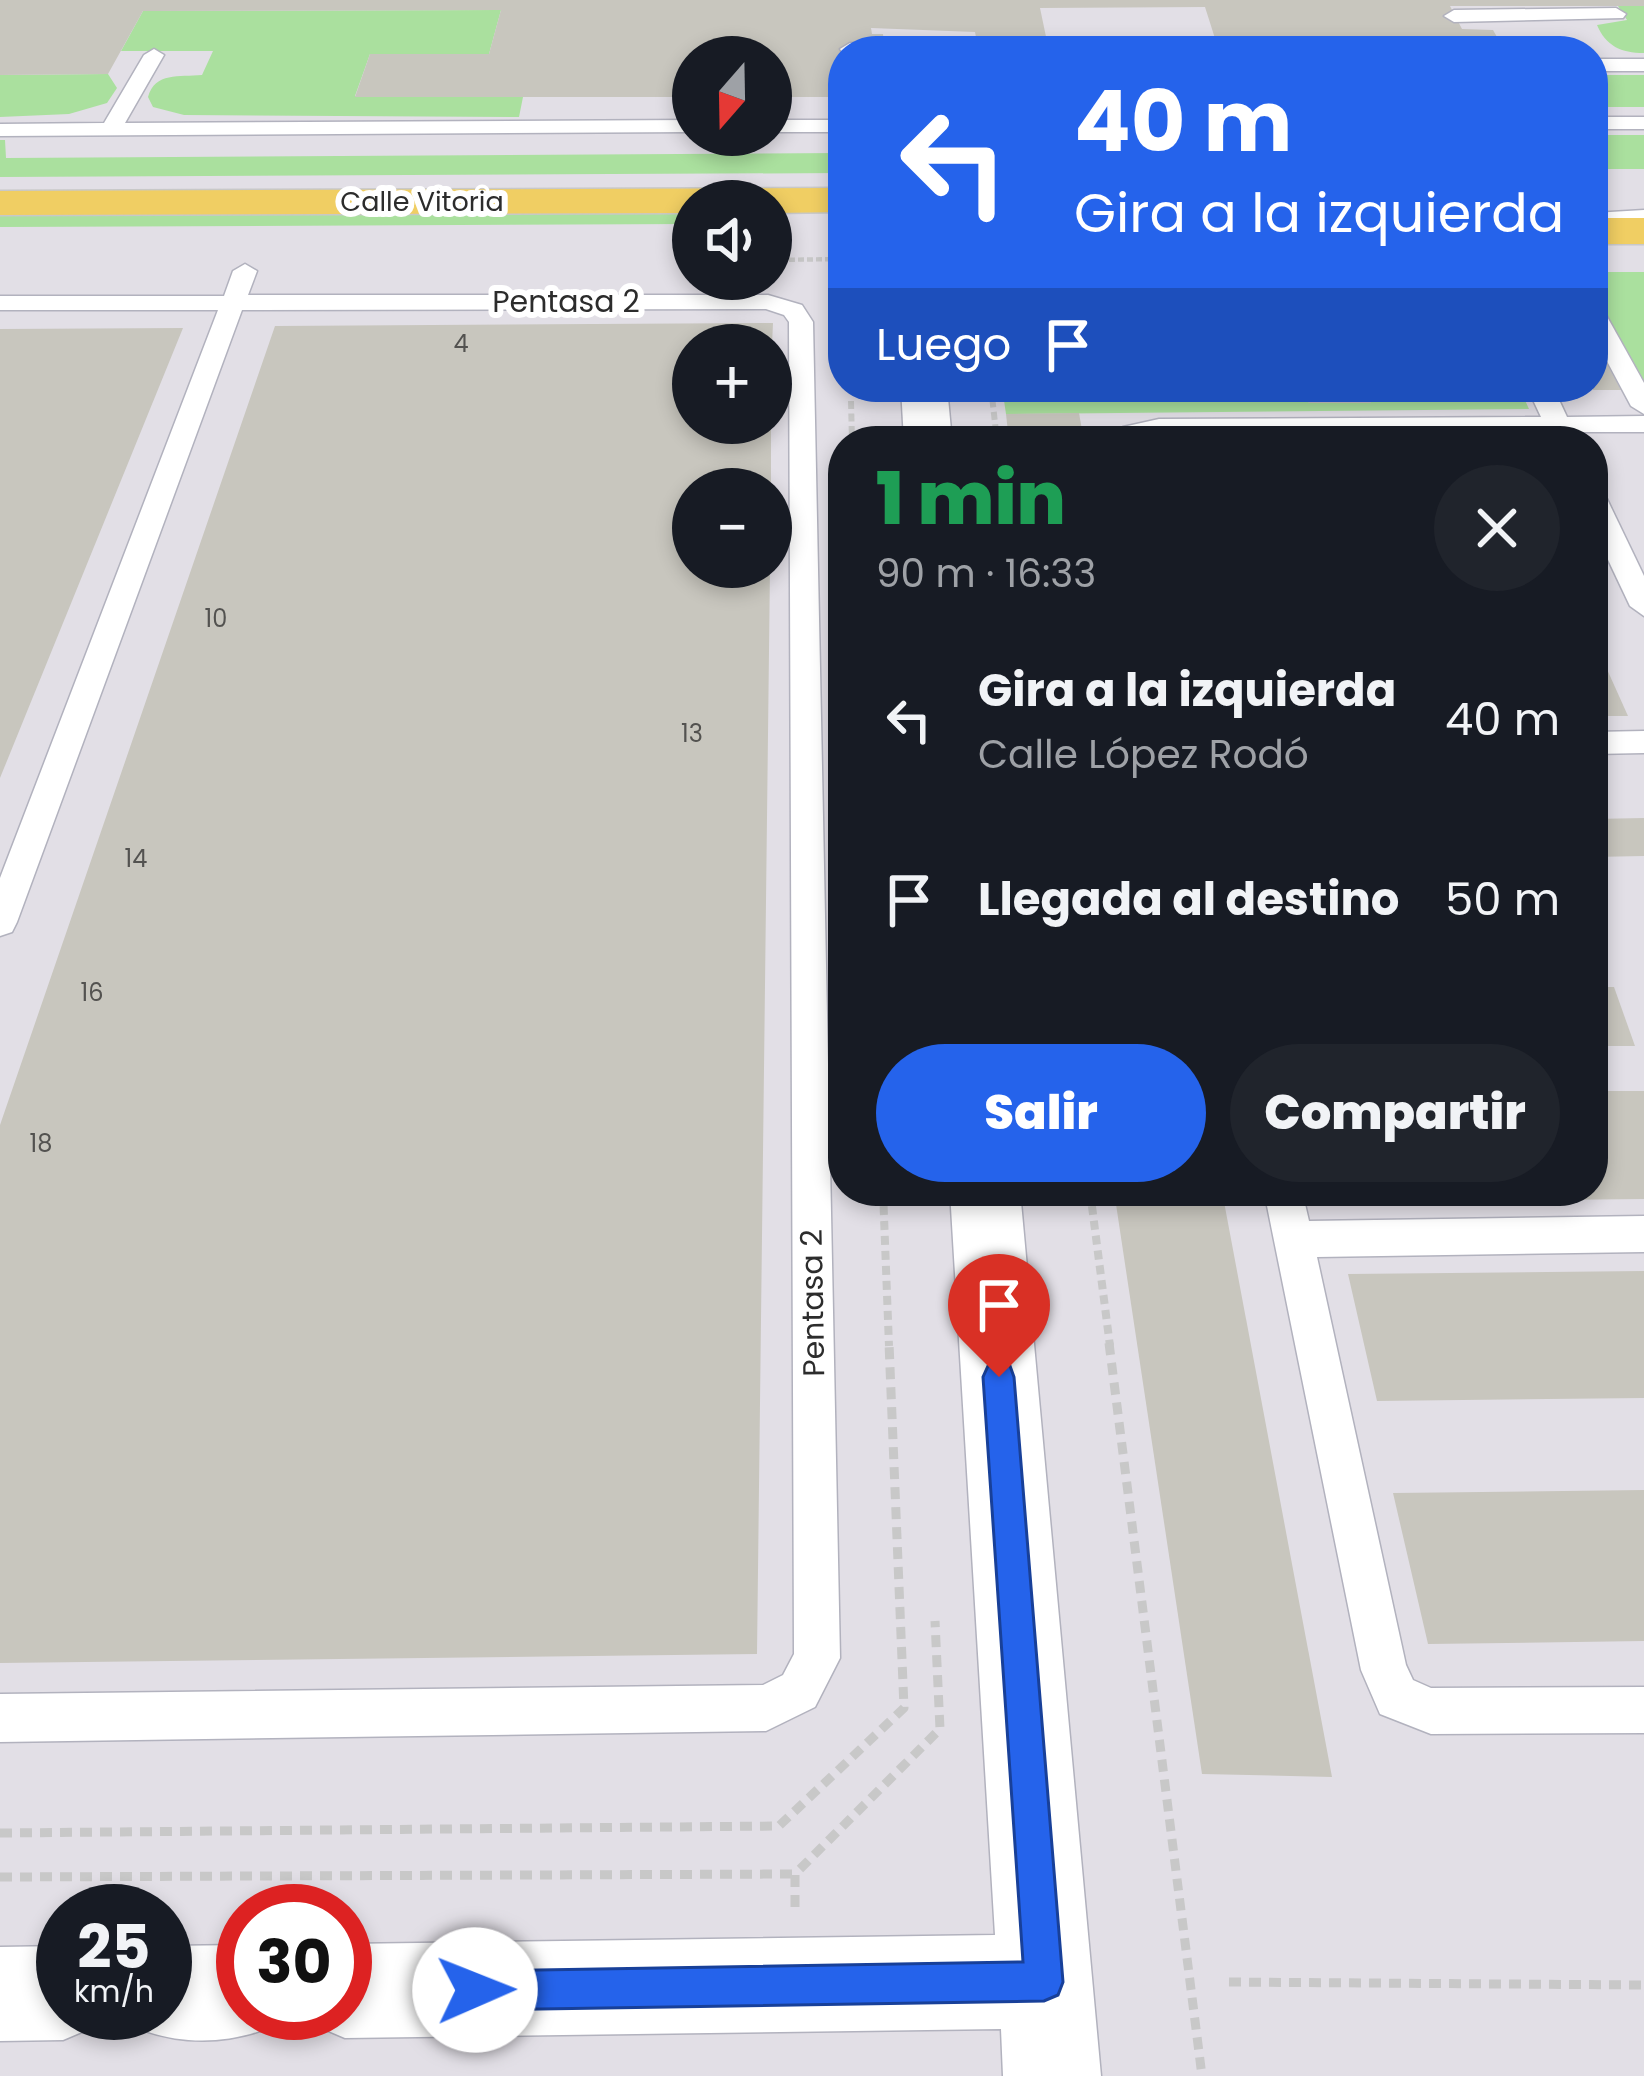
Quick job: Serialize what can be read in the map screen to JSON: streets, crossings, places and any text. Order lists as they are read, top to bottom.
{
  "streets": {
    "highway": ["Calle Vitoria"],
    "lane": ["Pentasa 2"]
  },
  "house_numbers": [
    "4",
    "10",
    "13",
    "14",
    "16",
    "18"
  ],
  "north": "bottom",
  "page": {
    "map_buttons": ["+", "−"],
    "turn": ["40 m", "Gira a la izquierda"],
    "then": "Luego",
    "heading": ["1 min", "90 m · 16:33"],
    "list": [
      {
        "name": "Gira a la izquierda",
        "note": "Calle López Rodó",
        "value": "40 m"
      },
      {
        "name": "Llegada al destino",
        "value": "50 m"
      }
    ],
    "buttons": ["Salir", "Compartir"],
    "speed": "25 km/h",
    "limit": "30"
  }
}
